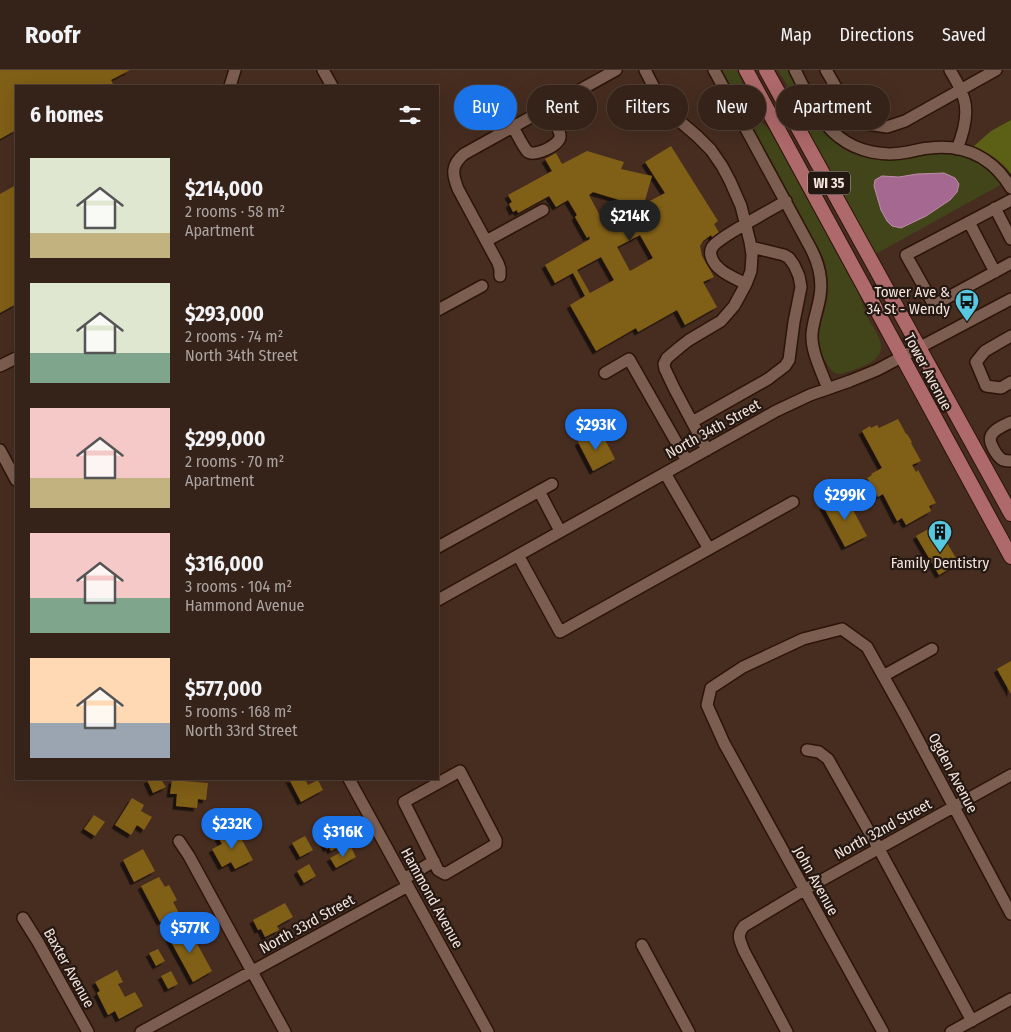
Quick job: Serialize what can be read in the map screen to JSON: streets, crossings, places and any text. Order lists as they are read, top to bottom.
{
  "streets": {
    "main road": ["WI 35", "Tower Avenue"],
    "street": [
      "North 34th Street",
      "Ogden Avenue",
      "North 32nd Street",
      "John Avenue",
      "Hammond Avenue",
      "North 33rd Street",
      "Baxter Avenue"
    ]
  },
  "crossings": [
    ["Tower Avenue", "North 34th Street"],
    ["Ogden Avenue", "North 32nd Street"],
    ["Ogden Avenue", "John Avenue"],
    ["North 32nd Street", "John Avenue"],
    ["Hammond Avenue", "North 33rd Street"]
  ],
  "places": {
    "bus stop": ["Tower Ave & 34 St - Wendy"],
    "building": ["Family Dentistry"]
  },
  "page": {
    "header": "Roofr",
    "nav": ["Map", "Directions", "Saved"],
    "chip": [
      "Buy",
      "Rent",
      "Filters",
      "New",
      "Apartment"
    ],
    "heading": "6 homes",
    "list": [
      {
        "name": "$214,000",
        "note": "2 rooms · 58 m² · Apartment"
      },
      {
        "name": "$293,000",
        "note": "2 rooms · 74 m² · North 34th Street"
      },
      {
        "name": "$299,000",
        "note": "2 rooms · 70 m² · Apartment"
      },
      {
        "name": "$316,000",
        "note": "3 rooms · 104 m² · Hammond Avenue"
      },
      {
        "name": "$577,000",
        "note": "5 rooms · 168 m² · North 33rd Street"
      }
    ],
    "price": [
      "$214K",
      "$293K",
      "$299K",
      "$232K",
      "$316K",
      "$577K"
    ]
  }
}
